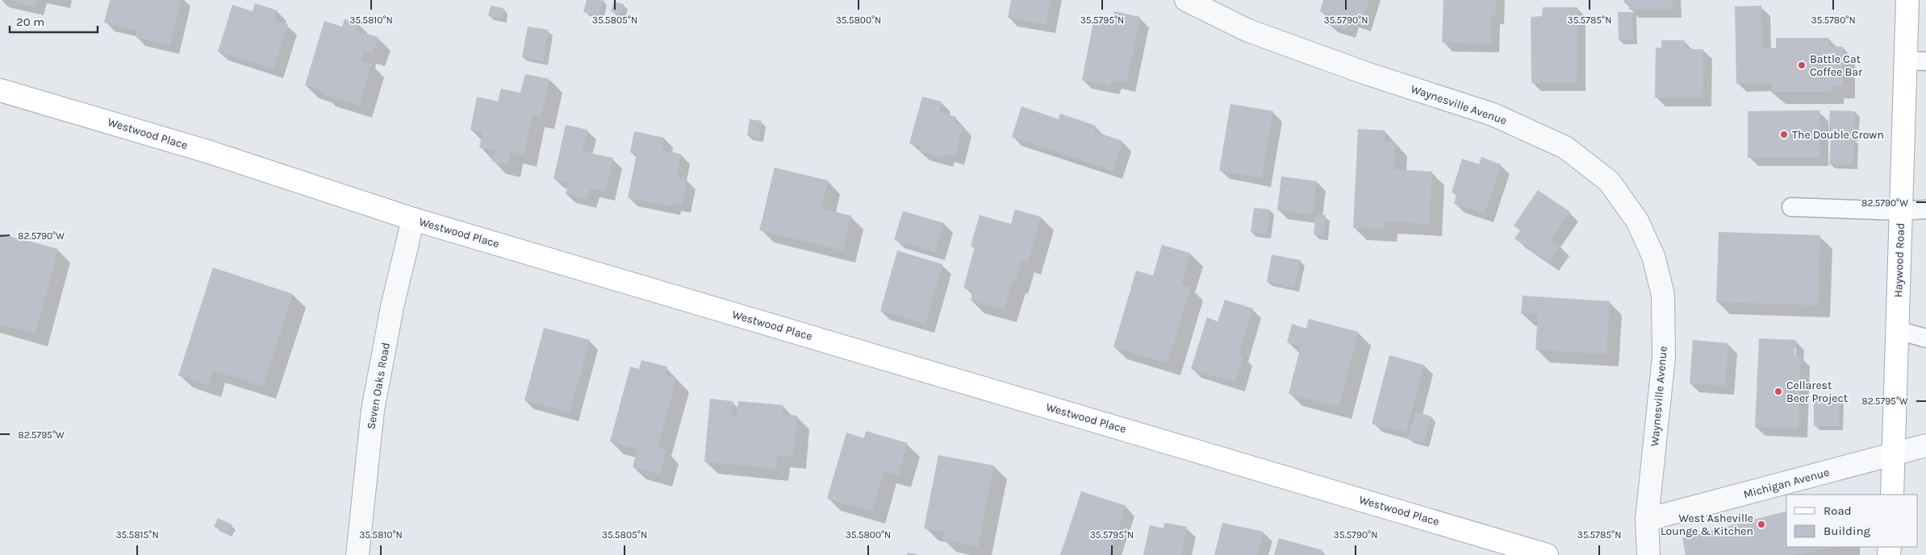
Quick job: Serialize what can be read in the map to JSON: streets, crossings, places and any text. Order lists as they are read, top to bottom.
{
  "streets": {
    "street": [
      "Waynesville Avenue",
      "Westwood Place",
      "Haywood Road",
      "Seven Oaks Road",
      "Michigan Avenue"
    ]
  },
  "crossings": [
    ["Waynesville Avenue", "Michigan Avenue"],
    ["Westwood Place", "Seven Oaks Road"],
    ["Haywood Road", "Michigan Avenue"]
  ],
  "places": [
    "Battle Cat Coffee Bar",
    "The Double Crown",
    "Cellarest Beer Project",
    "West Asheville Lounge & Kitchen"
  ],
  "legend": ["Road", "Building"],
  "scale_bar": "20 m",
  "coordinates": [
    "35.5810°N",
    "35.5805°N",
    "35.5800°N",
    "35.5795°N",
    "35.5790°N",
    "35.5785°N",
    "35.5780°N",
    "82.5790°W",
    "82.5795°W",
    "35.5815°N"
  ]
}
